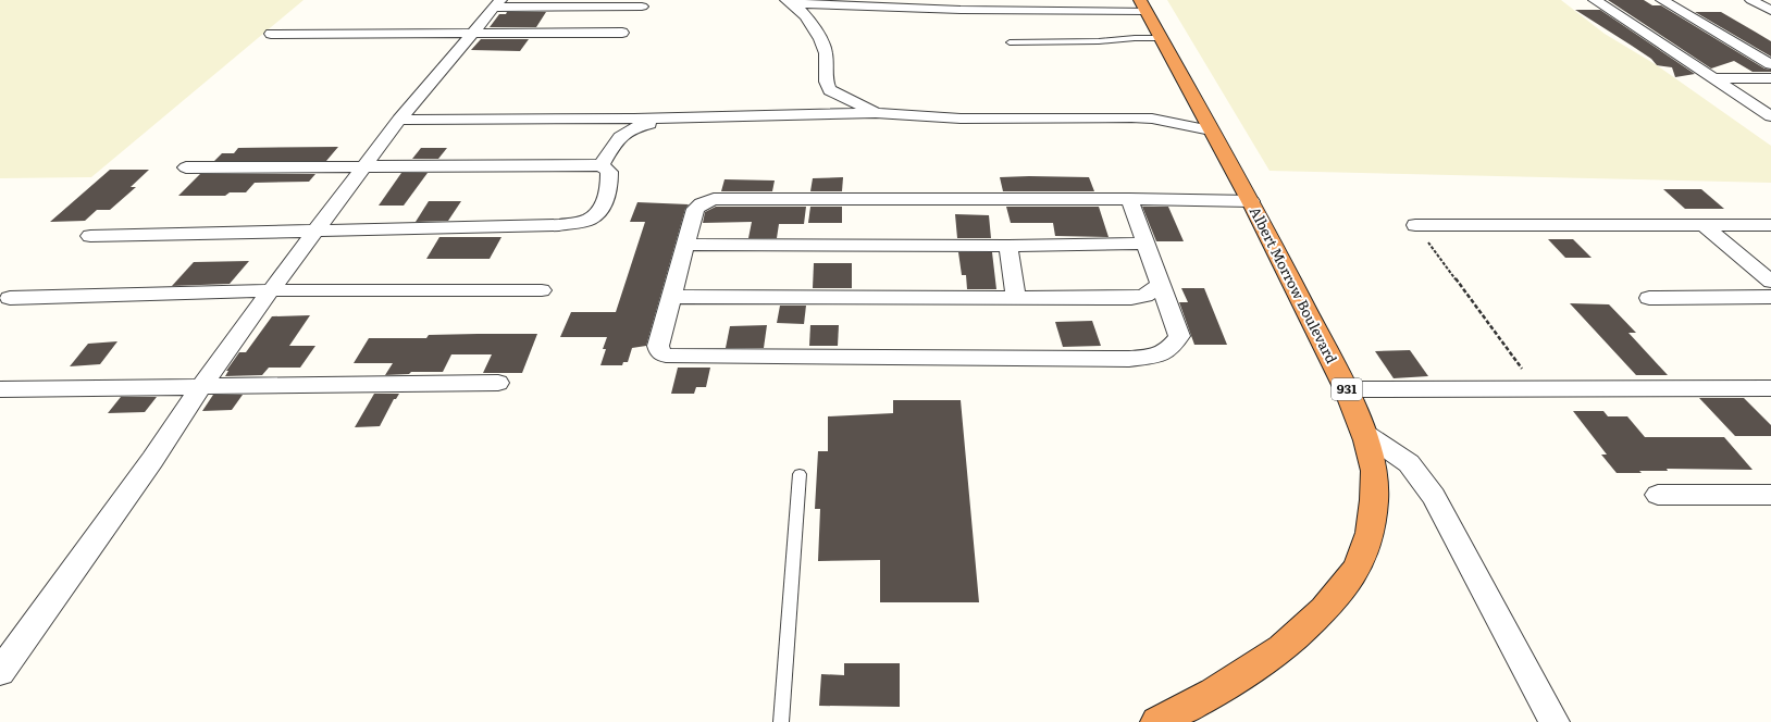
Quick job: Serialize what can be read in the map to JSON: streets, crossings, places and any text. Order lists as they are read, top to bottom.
{
  "streets": {
    "highway": ["Albert Morrow Boulevard", "931"]
  }
}
